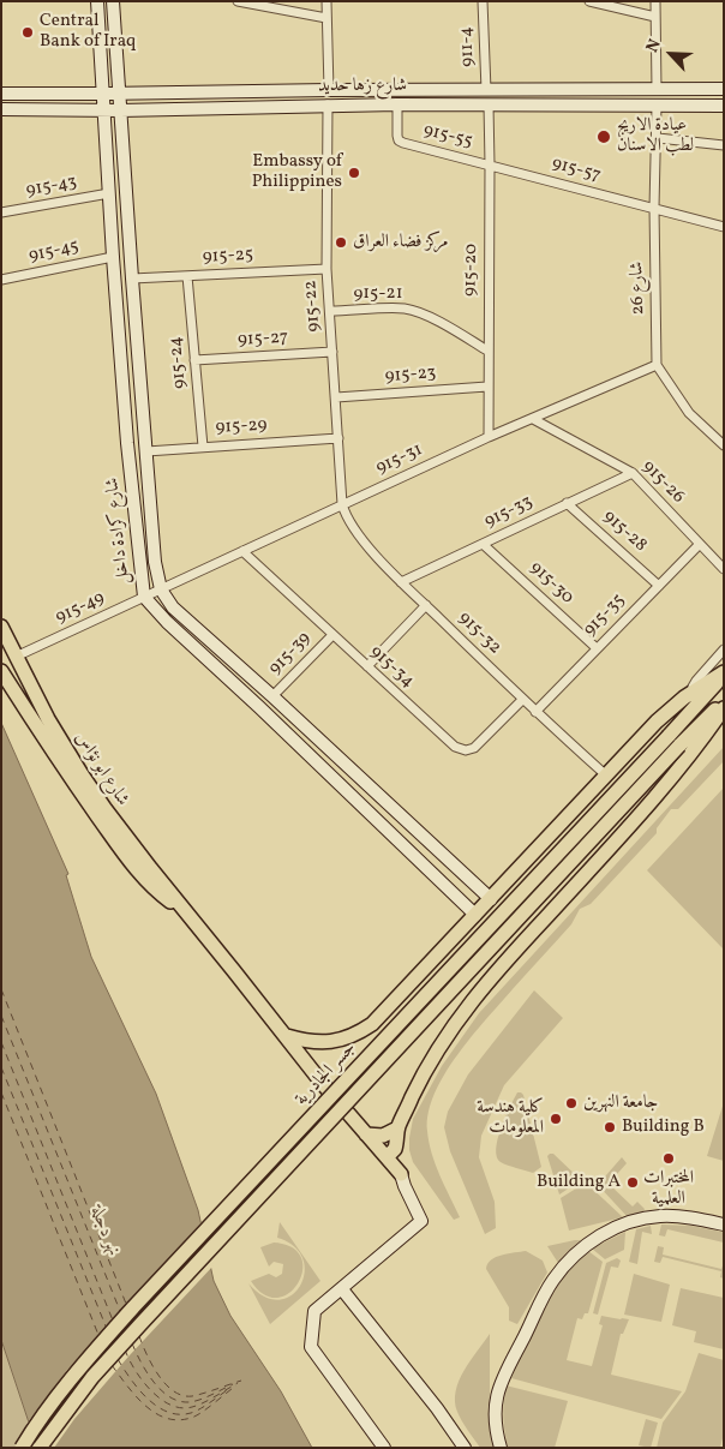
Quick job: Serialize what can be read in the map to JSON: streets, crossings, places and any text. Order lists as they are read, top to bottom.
{
  "streets": {
    "main road": ["شارع ابو نؤاس", "جسر الجادرية"],
    "street": [
      "911-4",
      "شارع زها حديد",
      "915-55",
      "915-57",
      "915-43",
      "915-45",
      "915-25",
      "915-20",
      "شارع 26",
      "915-21",
      "915-22",
      "915-27",
      "915-24",
      "915-23",
      "915-29",
      "915-31",
      "915-26",
      "915-33",
      "شارع كرادة داخل",
      "915-28",
      "915-30",
      "915-49",
      "915-35",
      "915-32",
      "915-39",
      "915-34"
    ]
  },
  "crossings": [
    ["911-4", "شارع زها حديد"],
    ["شارع زها حديد", "915-55"],
    ["شارع زها حديد", "915-20"],
    ["شارع زها حديد", "شارع 26"],
    ["شارع زها حديد", "915-22"],
    ["شارع زها حديد", "شارع كرادة داخل"],
    ["915-55", "915-57"],
    ["915-55", "915-20"],
    ["915-57", "915-20"],
    ["915-57", "شارع 26"],
    ["915-43", "شارع كرادة داخل"],
    ["915-45", "شارع كرادة داخل"],
    ["915-25", "915-22"],
    ["915-25", "915-24"],
    ["915-25", "شارع كرادة داخل"],
    ["915-20", "915-21"],
    ["915-20", "915-23"],
    ["915-20", "915-31"],
    ["شارع 26", "915-31"],
    ["915-21", "915-22"],
    ["915-22", "915-27"],
    ["915-22", "915-23"],
    ["915-22", "915-29"],
    ["915-22", "915-31"],
    ["915-22", "915-32"],
    ["915-27", "915-24"],
    ["915-24", "915-29"],
    ["915-29", "شارع كرادة داخل"],
    ["915-31", "915-26"],
    ["915-31", "شارع كرادة داخل"],
    ["915-31", "915-49"],
    ["915-31", "915-32"],
    ["915-31", "915-34"],
    ["915-26", "915-33"],
    ["915-26", "915-35"],
    ["915-33", "915-28"],
    ["915-33", "915-30"],
    ["915-33", "915-32"],
    ["شارع كرادة داخل", "915-49"],
    ["شارع كرادة داخل", "915-39"],
    ["915-28", "915-35"],
    ["915-30", "915-35"],
    ["915-49", "شارع ابو نؤاس"],
    ["915-35", "915-32"],
    ["915-32", "915-34"],
    ["915-39", "915-34"]
  ],
  "water": ["نهر دجلة"],
  "places": [
    "Central Bank of Iraq",
    "عيادة الاريج لطب الاسنان",
    "Embassy of Philippines",
    "مركز فضاء العراق",
    "جامعة النهرين",
    "كلية هندسة المعلومات",
    "Building B",
    "المختبرات العلمية",
    "Building A"
  ],
  "north": "top left"
}
